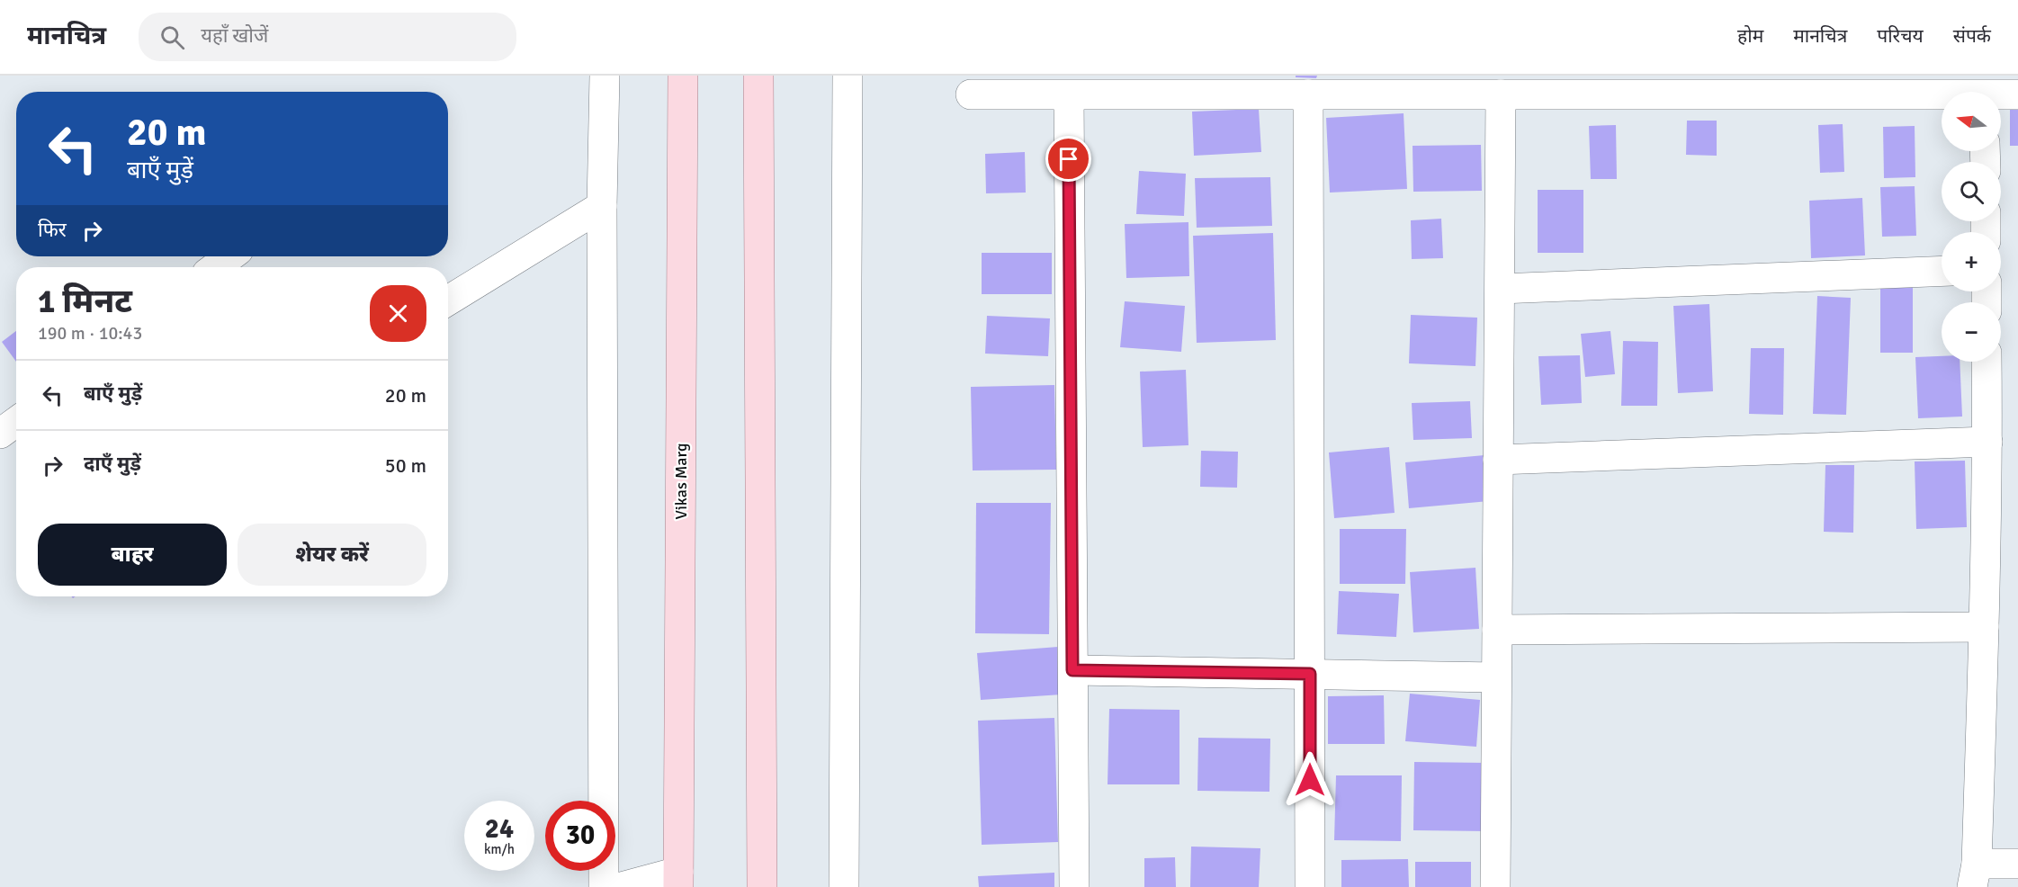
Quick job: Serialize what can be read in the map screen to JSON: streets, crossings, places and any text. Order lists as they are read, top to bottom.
{
  "streets": {
    "main road": ["Vikas Marg"]
  },
  "north": "left",
  "page": {
    "header": "मानचित्र",
    "search": "यहाँ खोजें",
    "nav": [
      "होम",
      "मानचित्र",
      "परिचय",
      "संपर्क"
    ],
    "map_buttons": ["+", "−"],
    "turn": ["20 m", "बाएँ मुड़ें"],
    "then": "फिर",
    "heading": ["1 मिनट", "190 m · 10:43"],
    "list": [
      {
        "name": "बाएँ मुड़ें",
        "value": "20 m"
      },
      {
        "name": "दाएँ मुड़ें",
        "value": "50 m"
      }
    ],
    "buttons": ["बाहर", "शेयर करें"],
    "speed": "24 km/h",
    "limit": "30"
  }
}
